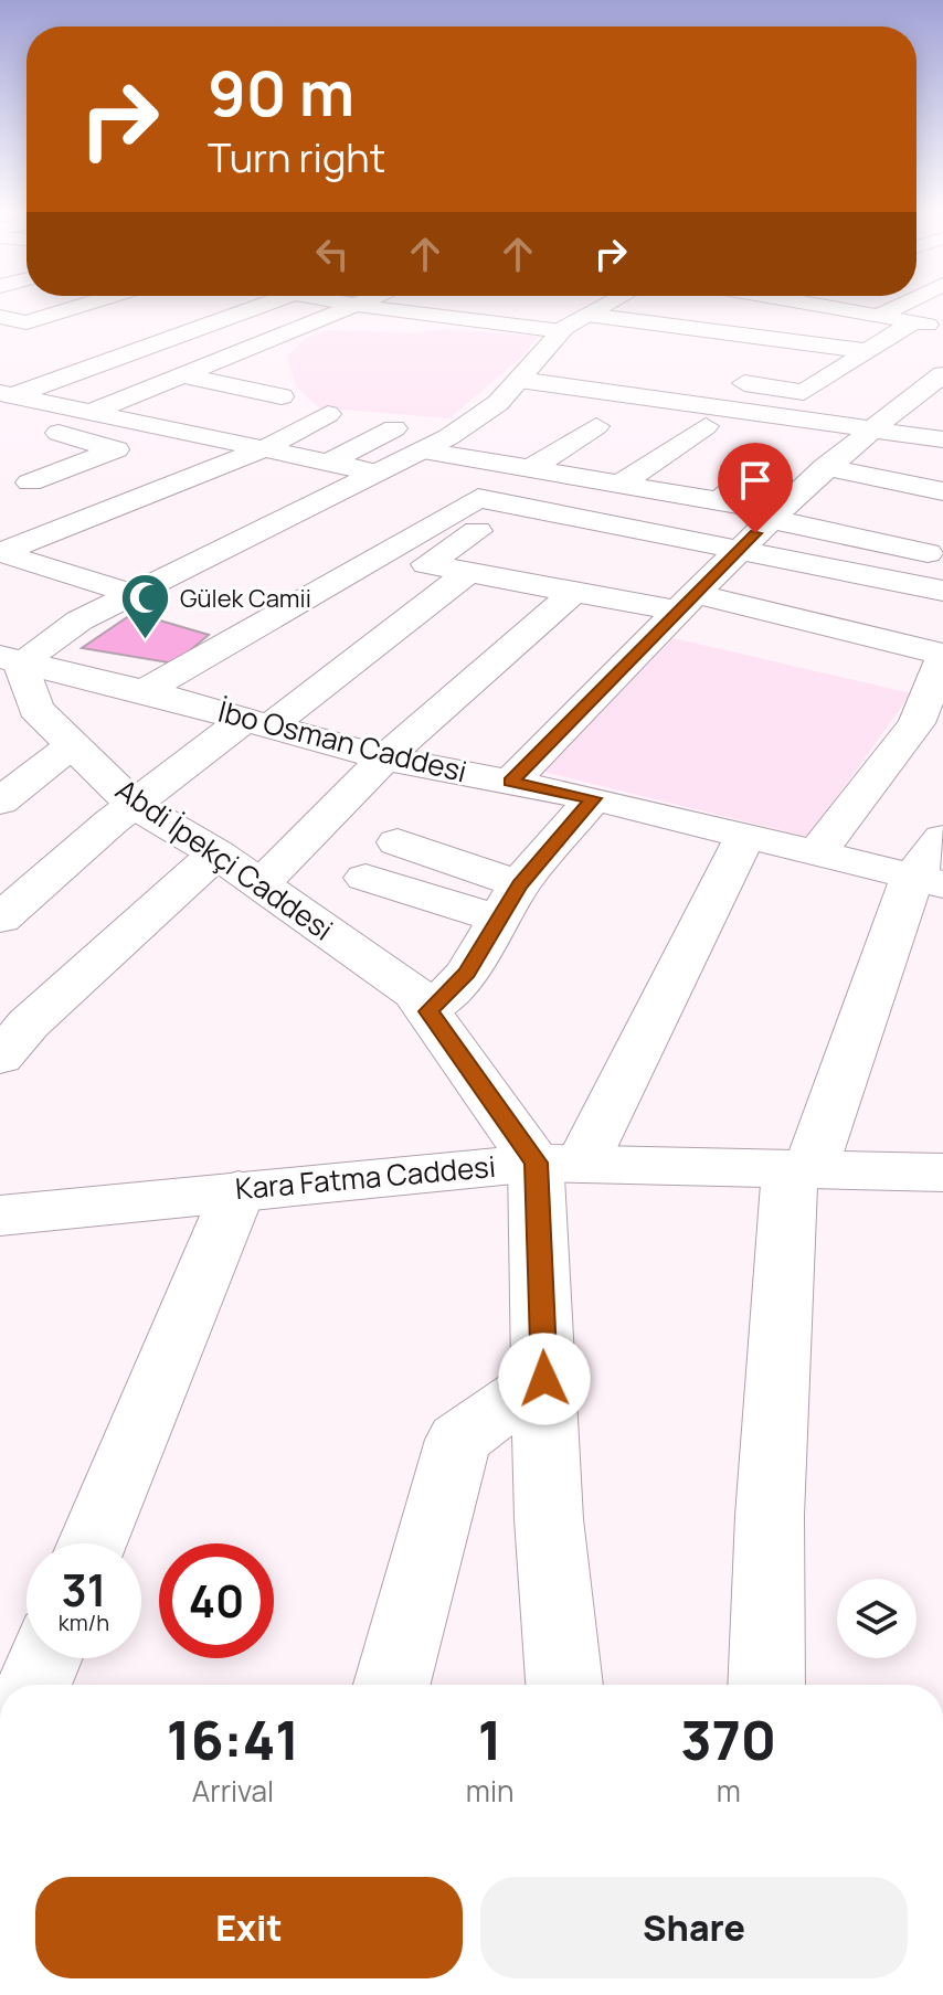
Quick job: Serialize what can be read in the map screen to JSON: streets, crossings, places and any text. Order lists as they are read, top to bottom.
{
  "streets": {
    "street": ["İbo Osman Caddesi", "Abdi İpekçi Caddesi", "Kara Fatma Caddesi"]
  },
  "crossings": [
    ["İbo Osman Caddesi", "Abdi İpekçi Caddesi"],
    ["Abdi İpekçi Caddesi", "Kara Fatma Caddesi"]
  ],
  "places": {
    "mosque": ["Gülek Camii"]
  },
  "page": {
    "turn": ["90 m", "Turn right"],
    "speed": "31 km/h",
    "limit": "40",
    "eta": [
      "16:41",
      "Arrival",
      "1",
      "min",
      "370",
      "m"
    ],
    "buttons": ["Exit", "Share"]
  }
}
